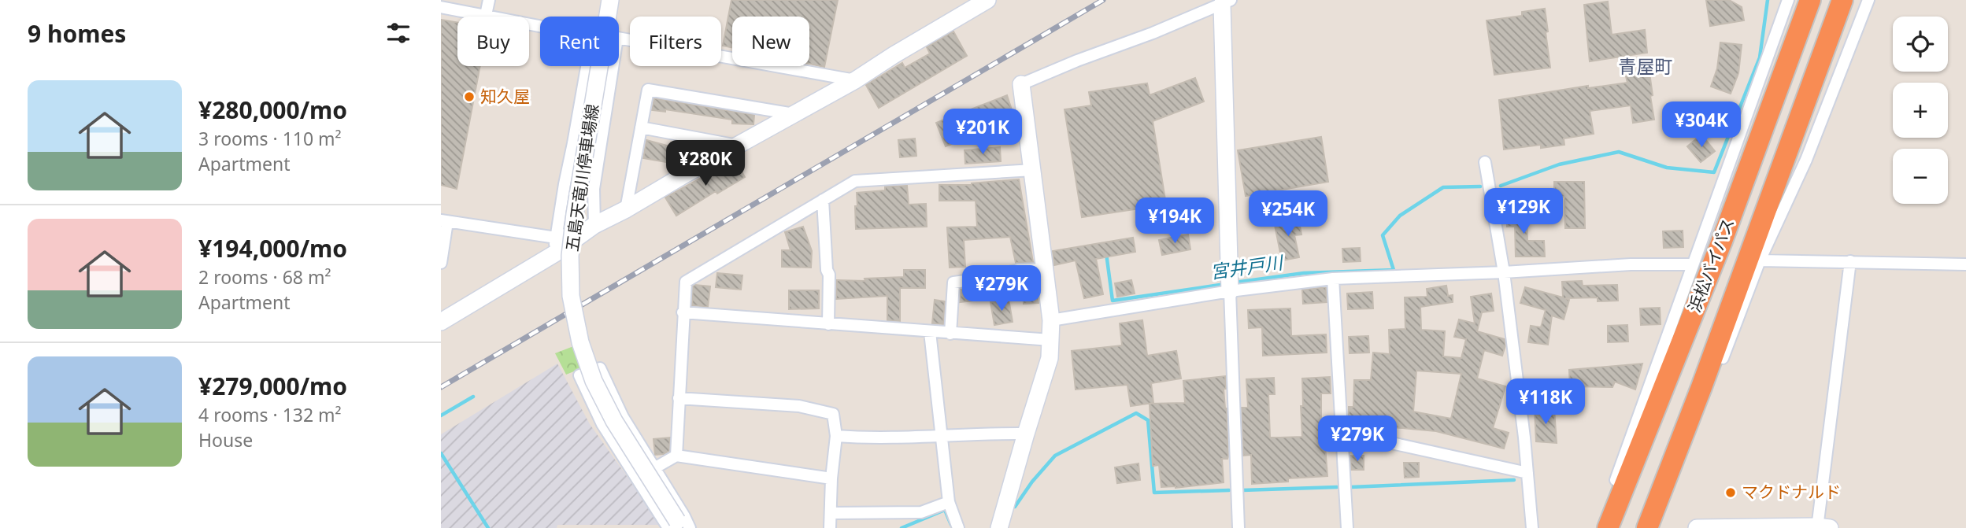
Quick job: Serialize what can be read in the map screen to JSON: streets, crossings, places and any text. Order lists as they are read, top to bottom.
{
  "streets": {
    "highway": ["浜松バイパス"],
    "street": ["五島天竜川停車場線"]
  },
  "districts": ["青屋町"],
  "water": ["宮井戸川"],
  "places": ["知久屋", "マクドナルド"],
  "page": {
    "heading": "9 homes",
    "map_buttons": ["+", "−"],
    "chip": [
      "Buy",
      "Rent",
      "Filters",
      "New"
    ],
    "list": [
      {
        "name": "¥280,000/mo",
        "note": "3 rooms · 110 m² · Apartment"
      },
      {
        "name": "¥194,000/mo",
        "note": "2 rooms · 68 m² · Apartment"
      },
      {
        "name": "¥279,000/mo",
        "note": "4 rooms · 132 m² · House"
      }
    ],
    "price": [
      "¥304K",
      "¥201K",
      "¥280K",
      "¥129K",
      "¥254K",
      "¥194K",
      "¥279K",
      "¥118K",
      "¥279K"
    ]
  }
}
